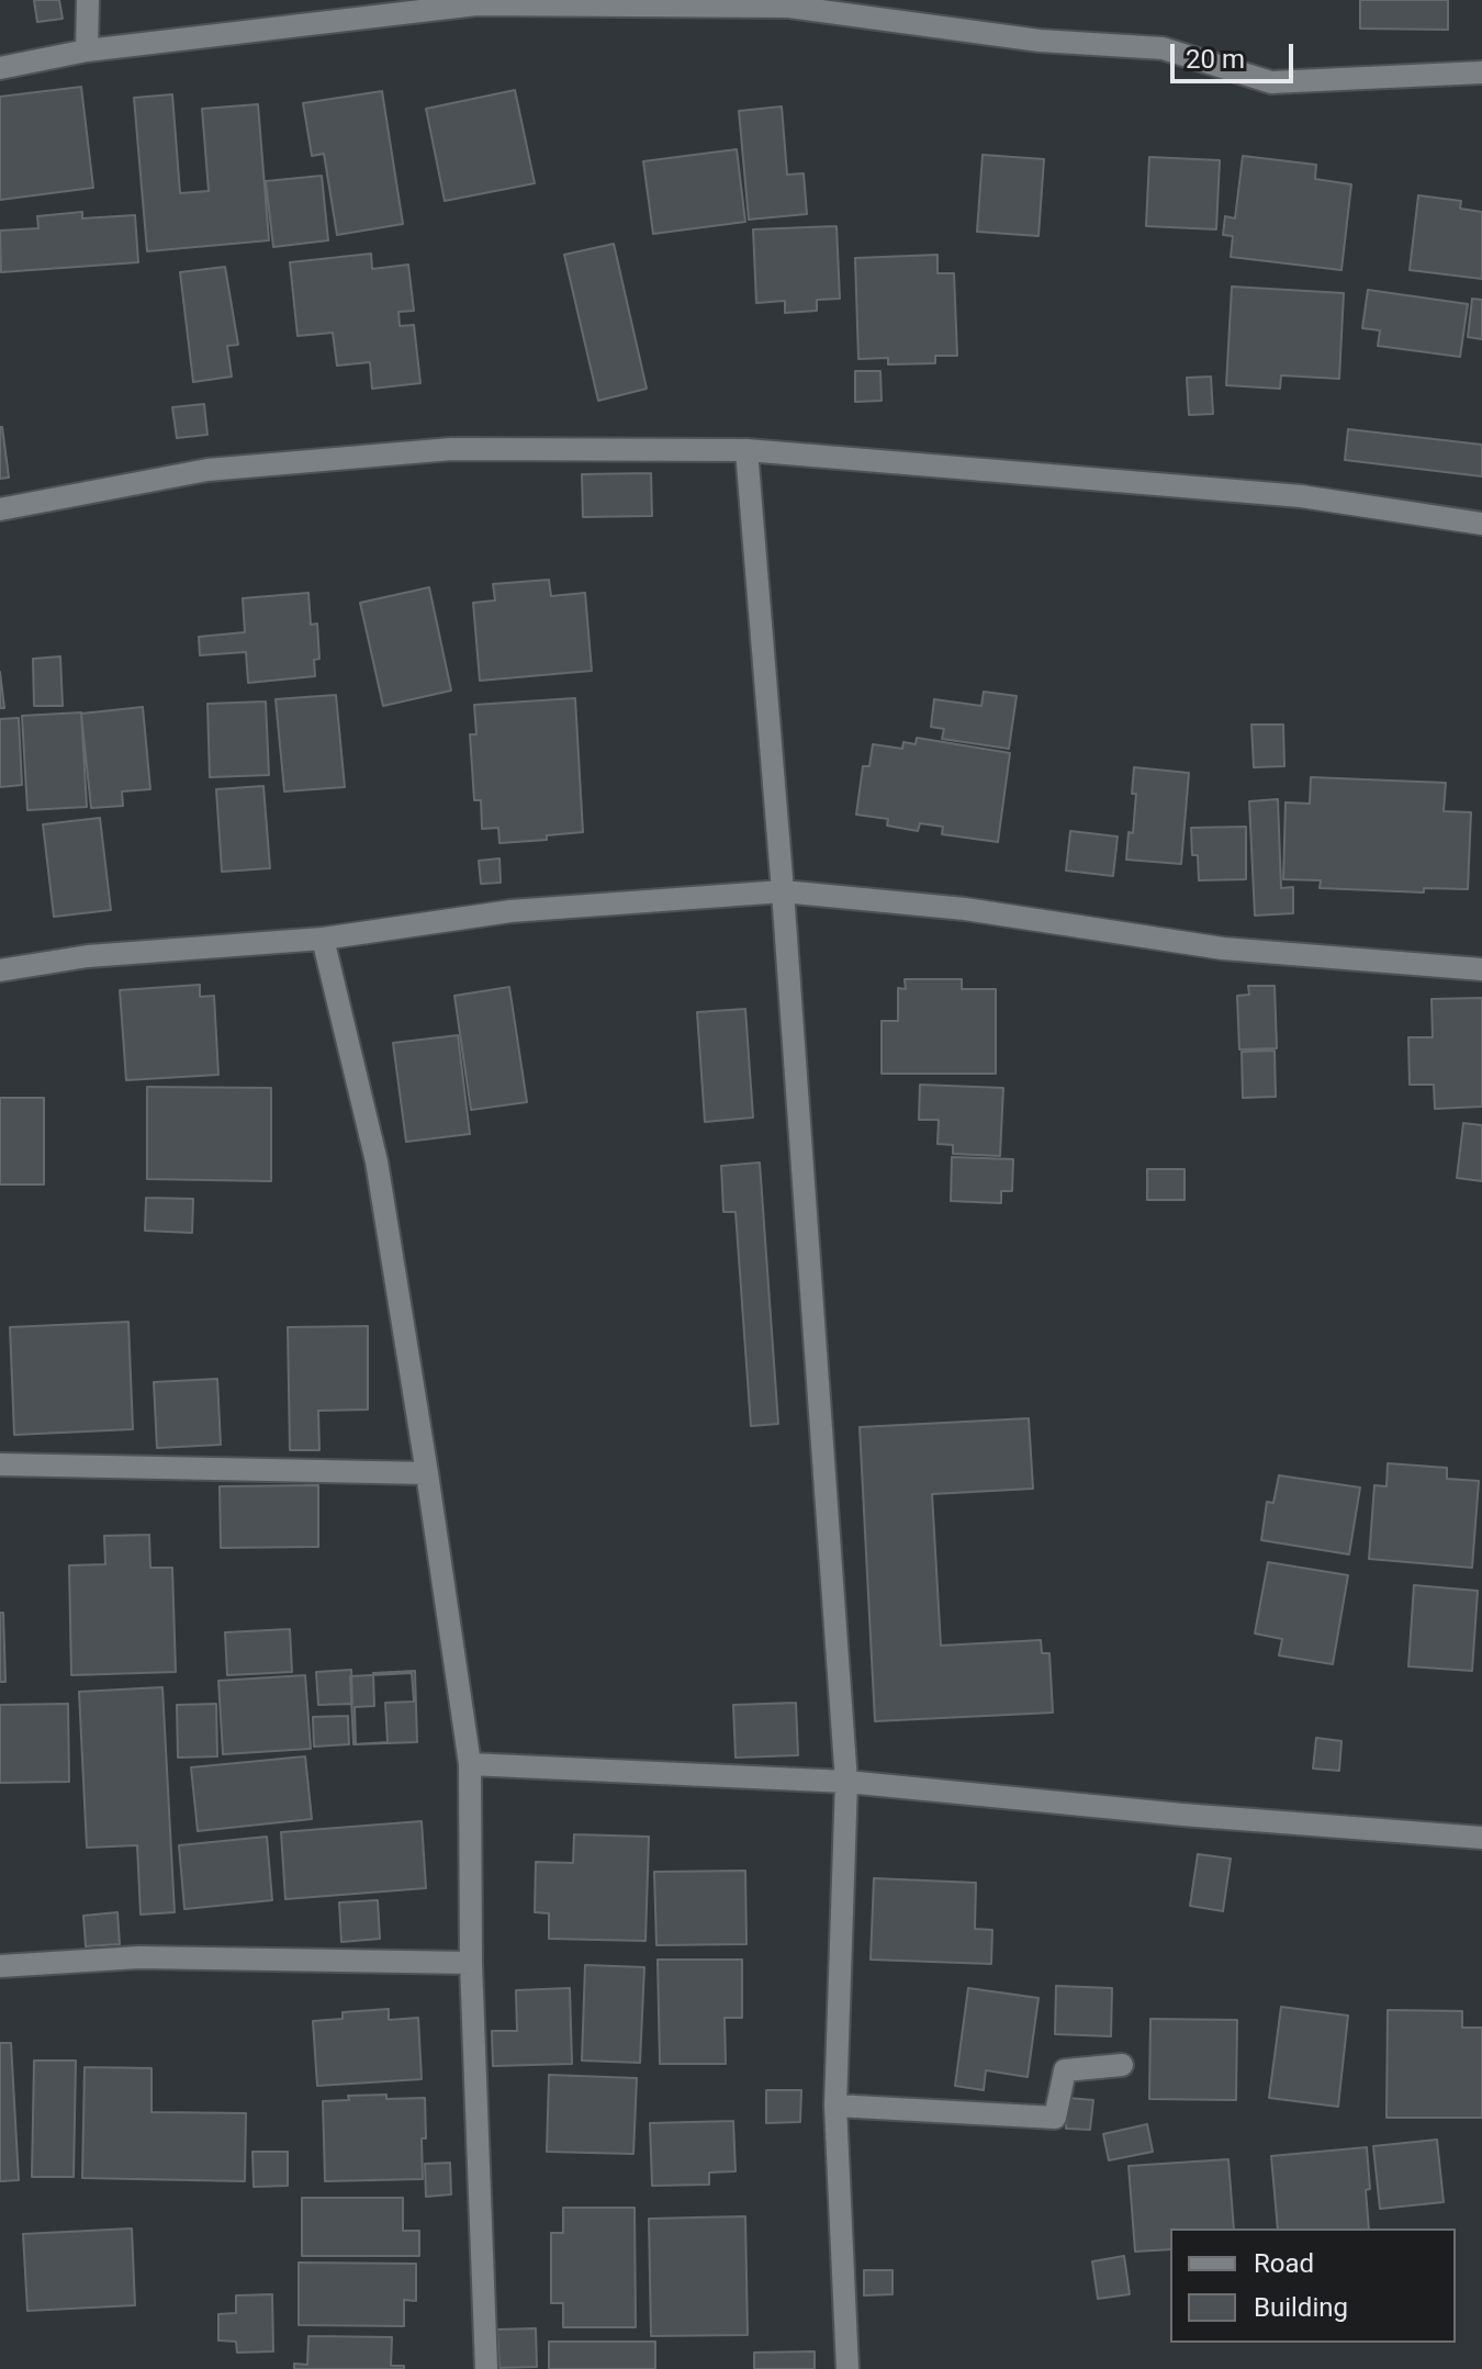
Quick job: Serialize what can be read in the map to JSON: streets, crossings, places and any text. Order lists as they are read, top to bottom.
{
  "legend": ["Road", "Building"],
  "scale_bar": "20 m"
}
